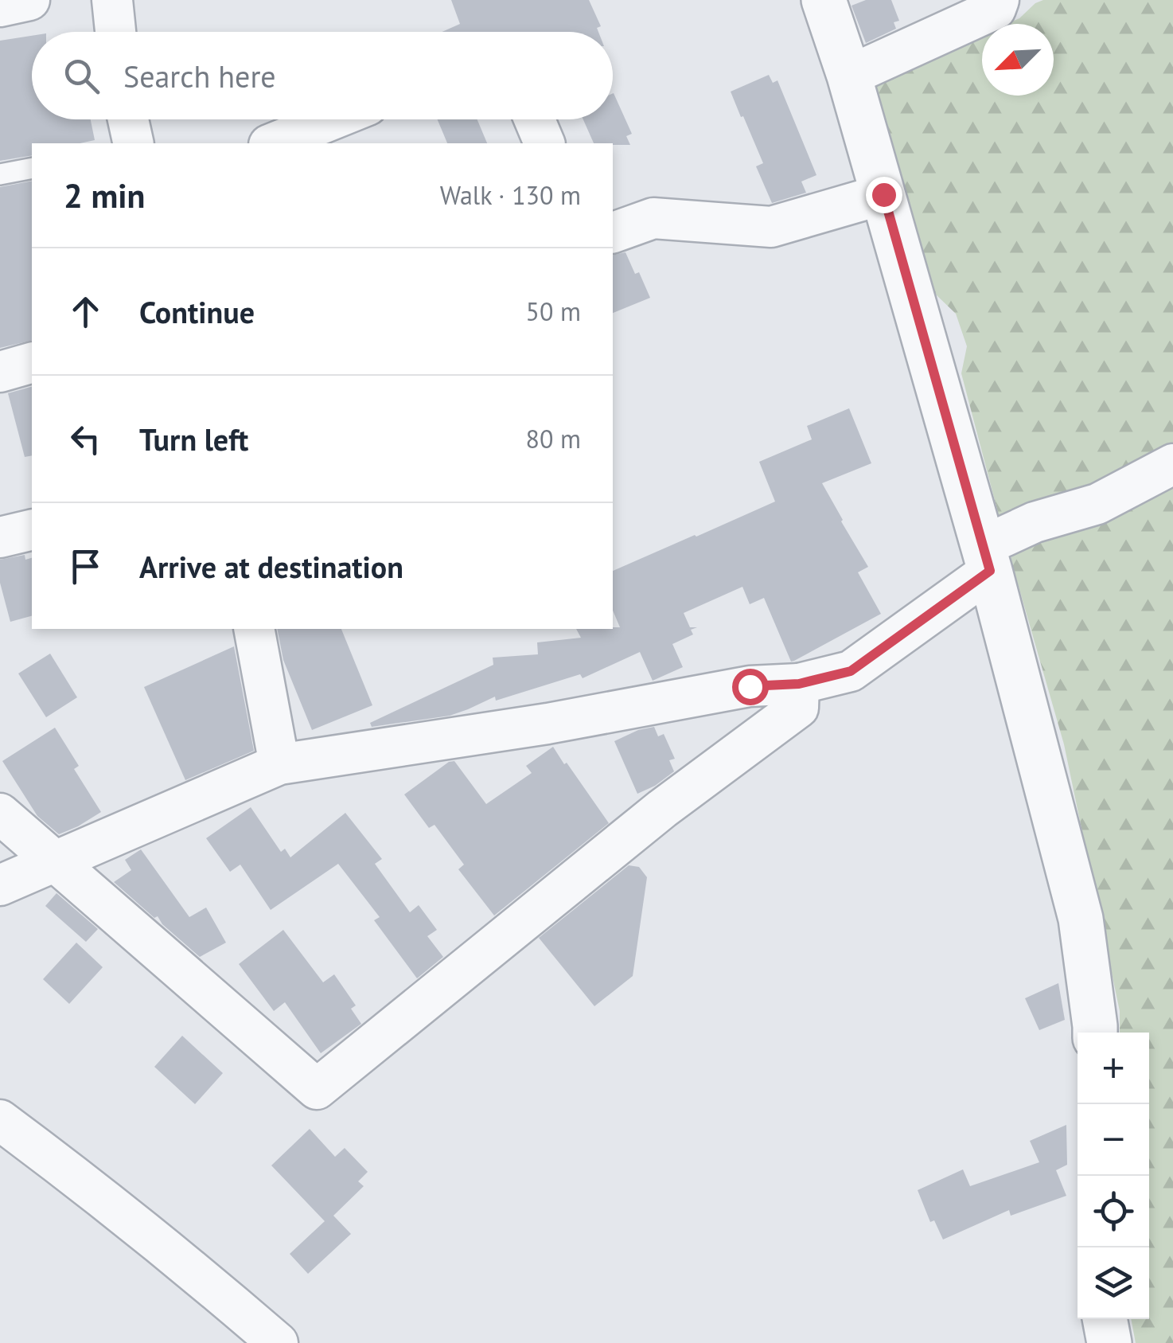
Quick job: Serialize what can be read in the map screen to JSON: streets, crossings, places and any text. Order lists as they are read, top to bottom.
{
  "north": "bottom left",
  "page": {
    "search": "Search here",
    "heading": ["2 min", "Walk · 130 m"],
    "list": [
      ["Continue", "50 m"],
      ["Turn left", "80 m"],
      "Arrive at destination"
    ],
    "map_buttons": ["+", "−"]
  }
}
